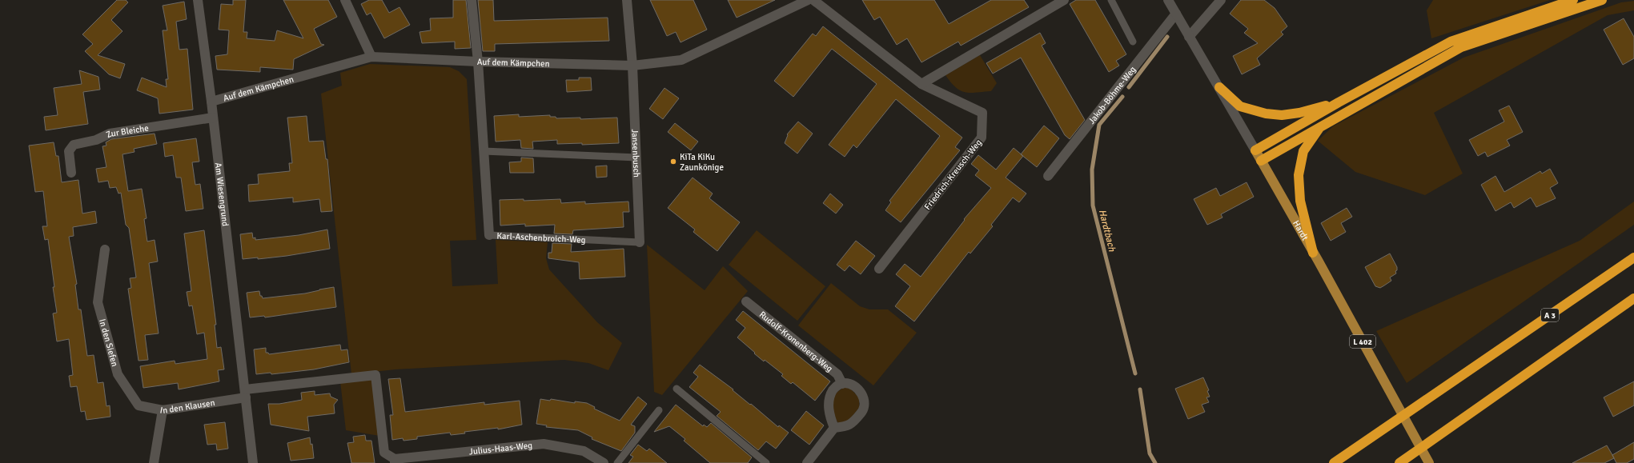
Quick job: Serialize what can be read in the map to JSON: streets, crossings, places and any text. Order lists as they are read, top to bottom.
{
  "streets": {
    "highway": ["A 3"],
    "main road": ["Hardt", "L 402"],
    "street": [
      "Auf dem Kämpchen",
      "Jakob-Böhme-Weg",
      "Zur Bleiche",
      "Jansenbusch",
      "Friedrich-Kreusch-Weg",
      "Am Wiesengrund",
      "Karl-Aschenbroich-Weg",
      "Rudolf-Kronenberg-Weg",
      "In den Siefen",
      "In den Klausen",
      "Julius-Haas-Weg"
    ]
  },
  "crossings": [
    ["Auf dem Kämpchen", "Jansenbusch"],
    ["Auf dem Kämpchen", "Am Wiesengrund"],
    ["Auf dem Kämpchen", "Karl-Aschenbroich-Weg"],
    ["Jakob-Böhme-Weg", "Hardt"],
    ["Zur Bleiche", "Am Wiesengrund"],
    ["Jansenbusch", "Karl-Aschenbroich-Weg"],
    ["Am Wiesengrund", "In den Klausen"],
    ["Am Wiesengrund", "Julius-Haas-Weg"],
    ["In den Siefen", "In den Klausen"],
    ["In den Klausen", "Julius-Haas-Weg"]
  ],
  "water": ["Hardtbach"],
  "places": ["KiTa KiKu Zaunkönige"]
}
